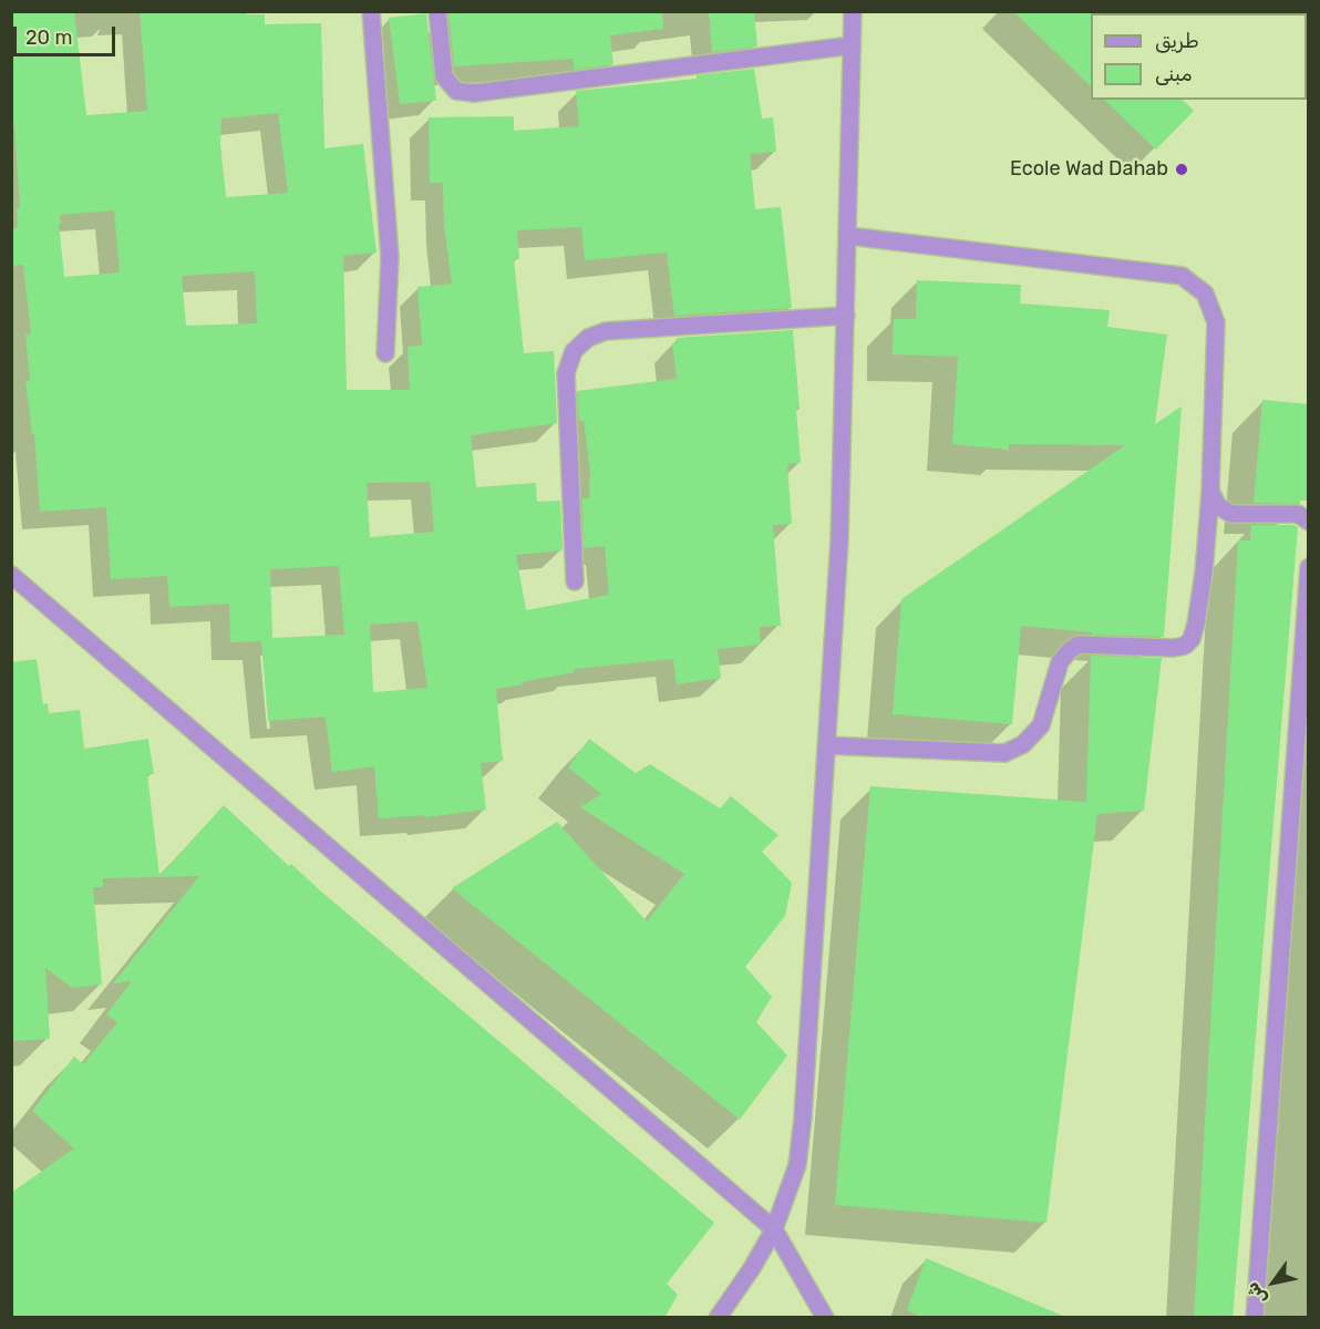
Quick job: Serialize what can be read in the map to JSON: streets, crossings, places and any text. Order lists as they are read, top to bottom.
{
  "places": ["Ecole Wad Dahab"],
  "legend": ["طريق", "مبنى"],
  "scale_bar": "20 m",
  "north": "bottom left"
}
